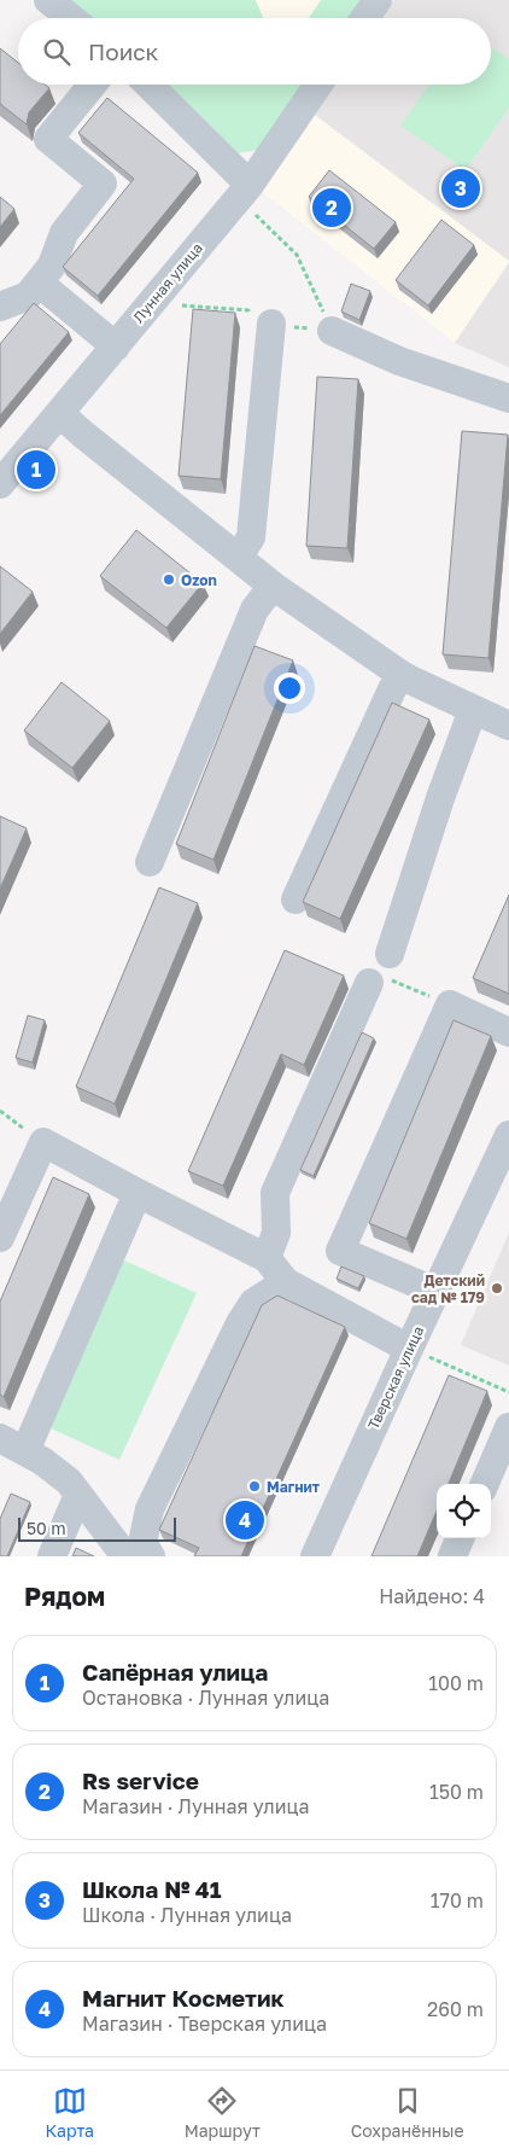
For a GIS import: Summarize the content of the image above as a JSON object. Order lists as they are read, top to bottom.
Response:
{
  "streets": {
    "street": ["Лунная улица", "Тверская улица"]
  },
  "places": ["Ozon", "Детский сад № 179", "Магнит"],
  "scale_bar": "50 m",
  "page": {
    "search": "Поиск",
    "pins": [
      "3",
      "2",
      "1",
      "4"
    ],
    "scale": "50 m",
    "heading": ["Рядом", "Найдено: 4"],
    "list": [
      {
        "mark": "1",
        "name": "Сапёрная улица",
        "note": "Остановка · Лунная улица",
        "value": "100 m"
      },
      {
        "mark": "2",
        "name": "Rs service",
        "note": "Магазин · Лунная улица",
        "value": "150 m"
      },
      {
        "mark": "3",
        "name": "Школа № 41",
        "note": "Школа · Лунная улица",
        "value": "170 m"
      },
      {
        "mark": "4",
        "name": "Магнит Косметик",
        "note": "Магазин · Тверская улица",
        "value": "260 m"
      }
    ],
    "nav": ["Карта", "Маршрут", "Сохранённые"]
  }
}
